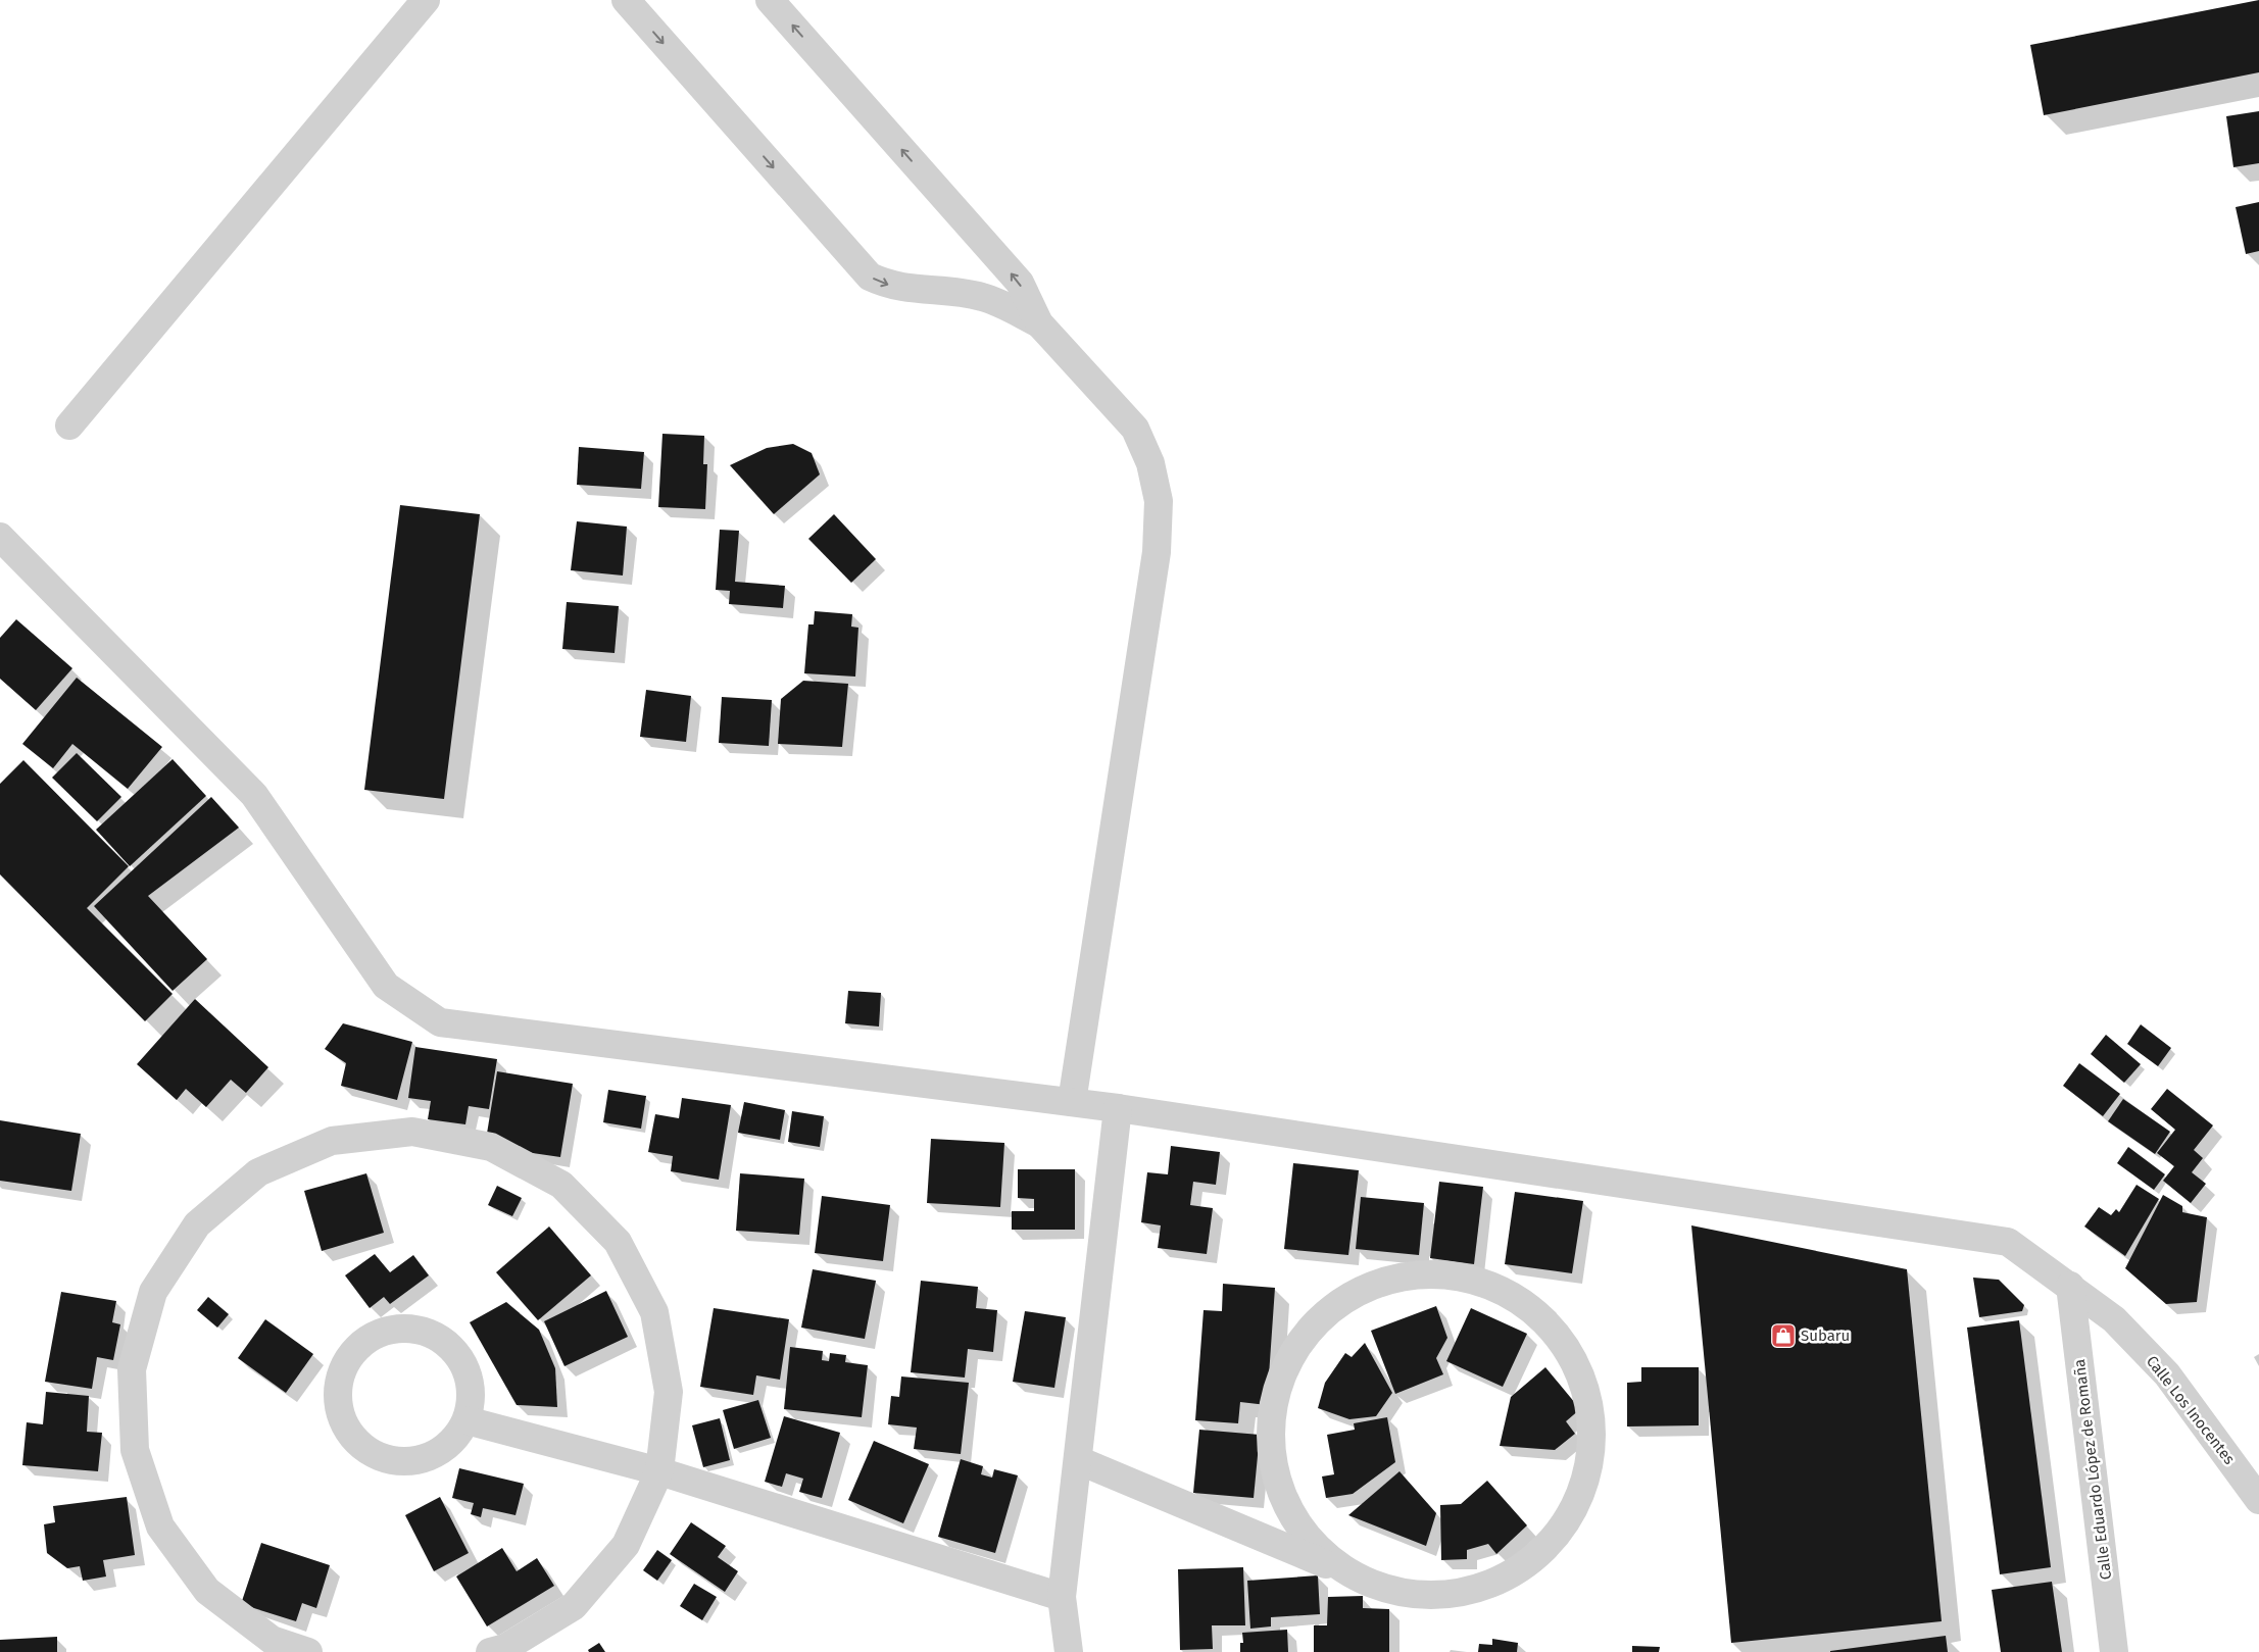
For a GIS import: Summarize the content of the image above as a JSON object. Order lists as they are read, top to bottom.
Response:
{
  "streets": {
    "street": ["Calle Los Inocentes", "Calle Eduardo López de Romaña"]
  },
  "crossings": [
    ["Calle Los Inocentes", "Calle Eduardo López de Romaña"]
  ],
  "places": {
    "shop": ["Subaru"]
  }
}
